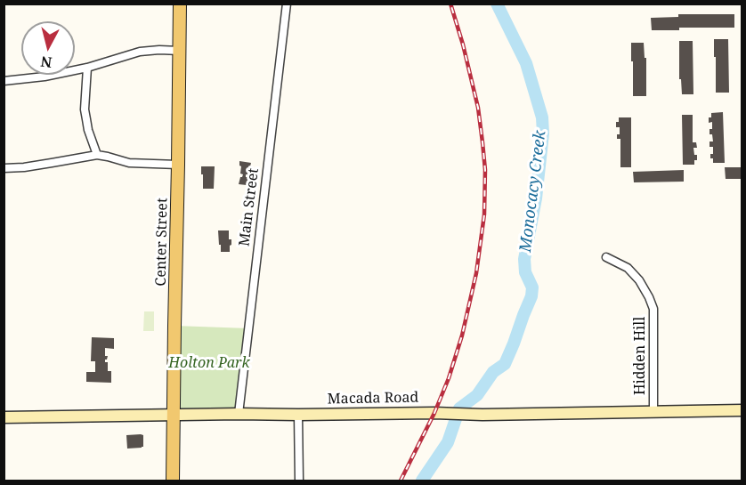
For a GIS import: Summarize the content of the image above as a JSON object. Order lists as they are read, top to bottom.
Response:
{
  "streets": {
    "main road": ["Center Street"],
    "street": ["Main Street", "Hidden Hill", "Macada Road"]
  },
  "crossings": [
    ["Main Street", "Macada Road"],
    ["Center Street", "Macada Road"],
    ["Hidden Hill", "Macada Road"]
  ],
  "water": ["Monocacy Creek"],
  "parks": ["Holton Park"],
  "north": "bottom"
}
